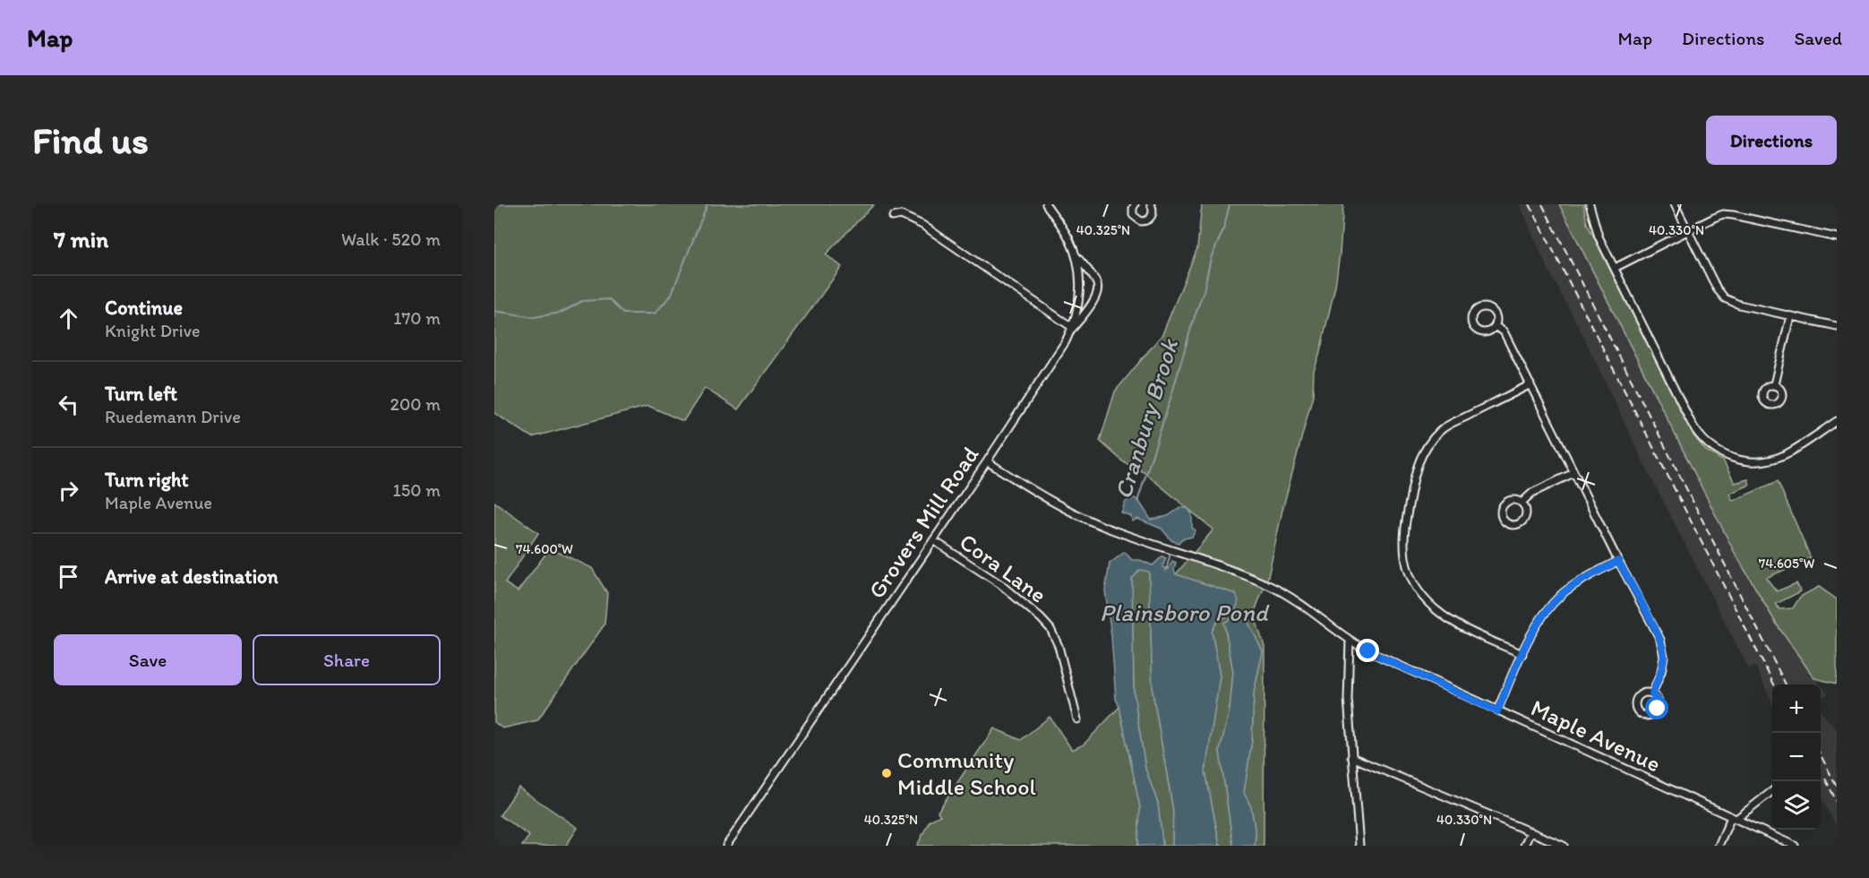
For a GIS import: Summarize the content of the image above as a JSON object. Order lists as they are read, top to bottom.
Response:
{
  "streets": {
    "street": ["Grovers Mill Road", "Cora Lane", "Maple Avenue"]
  },
  "crossings": [
    ["Grovers Mill Road", "Cora Lane"],
    ["Grovers Mill Road", "Maple Avenue"]
  ],
  "water": ["Cranbury Brook", "Plainsboro Pond"],
  "places": ["Community Middle School"],
  "page": {
    "header": "Map",
    "nav": ["Map", "Directions", "Saved"],
    "buttons": [
      "Directions",
      ["Save", "Share"]
    ],
    "title": "Find us",
    "heading": ["7 min", "Walk · 520 m"],
    "list": [
      ["Continue", "Knight Drive", "170 m"],
      ["Turn left", "Ruedemann Drive", "200 m"],
      ["Turn right", "Maple Avenue", "150 m"],
      "Arrive at destination"
    ],
    "map_buttons": ["+", "−"]
  },
  "coordinates": [
    "40.325°N",
    "40.330°N",
    "74.600°W",
    "74.605°W"
  ]
}
